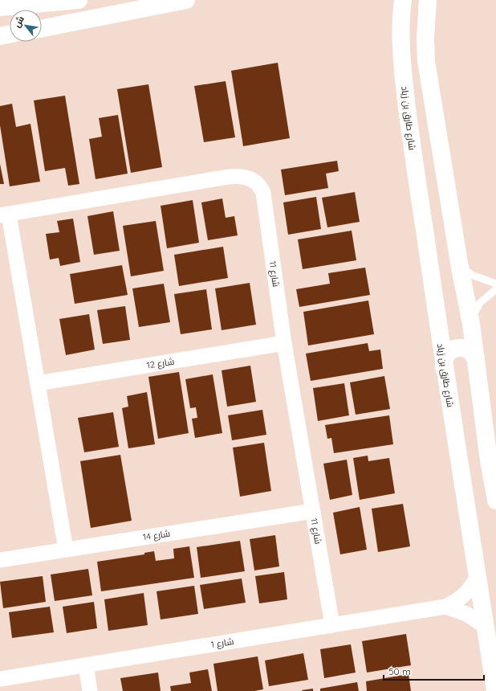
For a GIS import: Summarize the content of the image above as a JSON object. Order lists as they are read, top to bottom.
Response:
{
  "streets": {
    "main road": ["شارع طارق بن زياد"],
    "street": [
      "شارع 11",
      "شارع 12",
      "شارع 14",
      "شارع 1"
    ]
  },
  "crossings": [
    ["شارع طارق بن زياد", "شارع 1"],
    ["شارع 11", "شارع 12"],
    ["شارع 11", "شارع 14"],
    ["شارع 11", "شارع 1"]
  ],
  "scale_bar": "50 m",
  "north": "top left"
}
